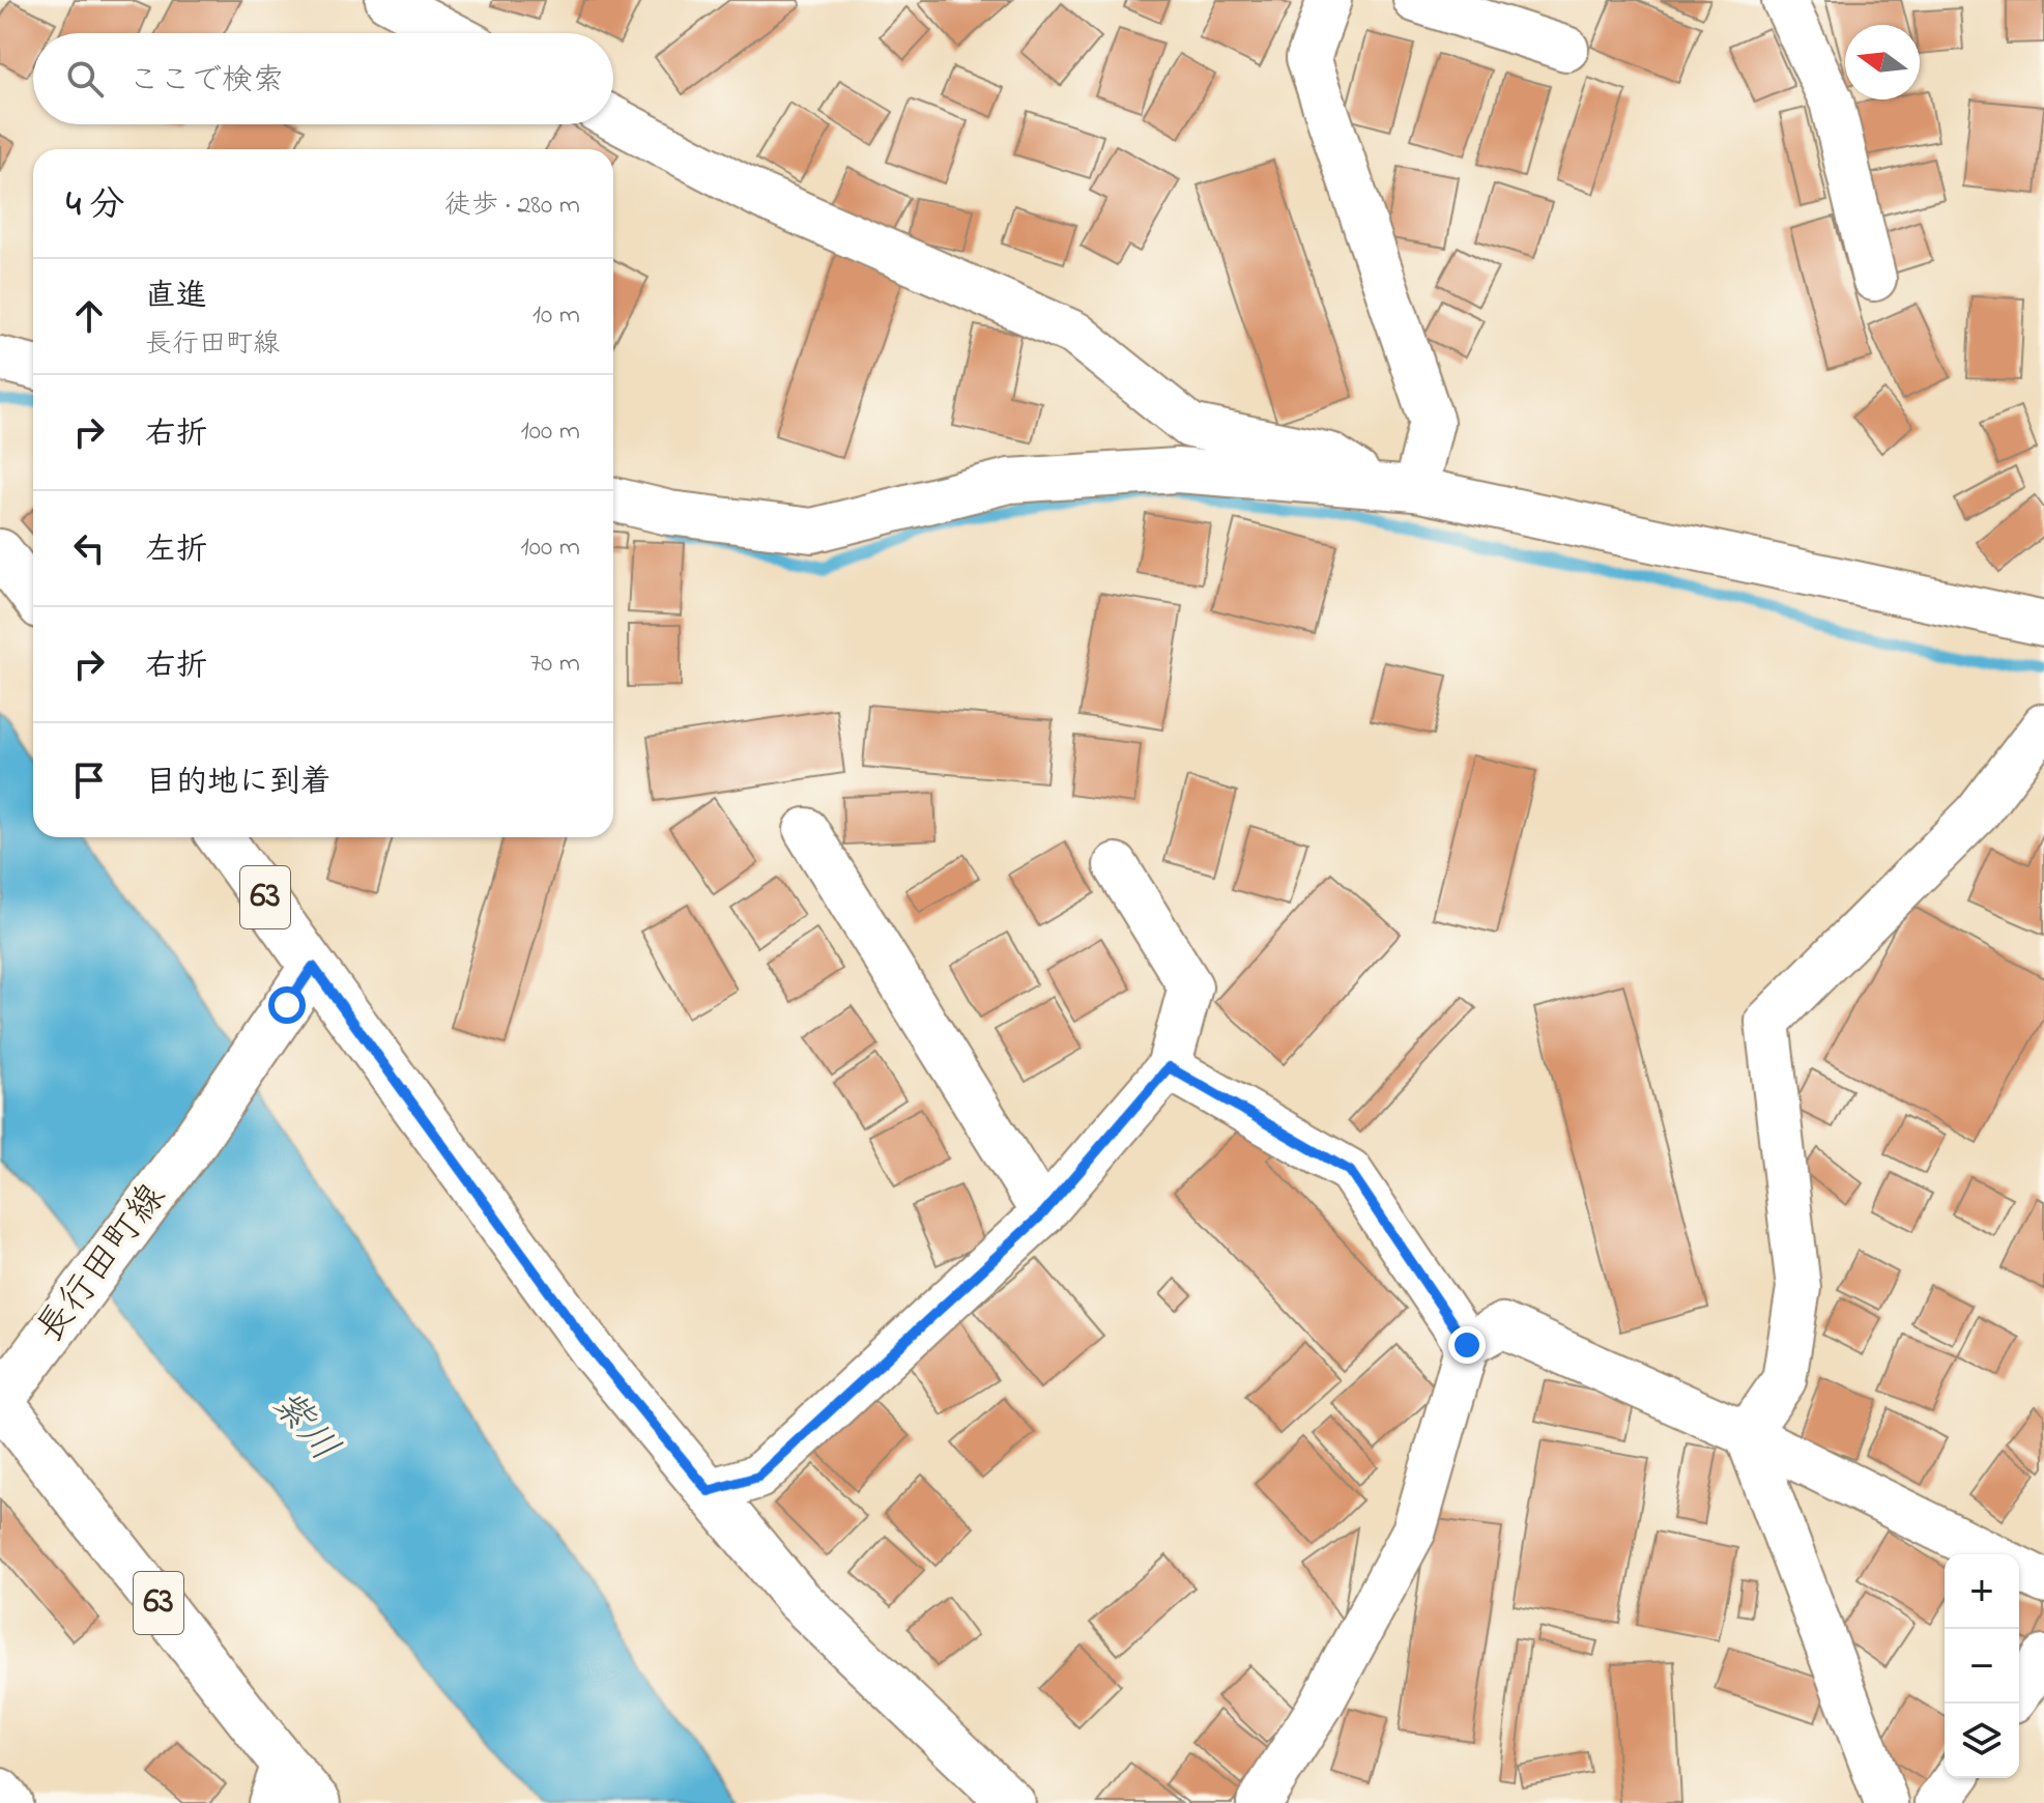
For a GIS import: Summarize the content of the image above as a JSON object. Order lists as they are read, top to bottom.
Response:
{
  "streets": {
    "main road": ["63", "長行田町線"]
  },
  "crossings": [
    ["63", "長行田町線"]
  ],
  "water": ["紫川"],
  "north": "left",
  "page": {
    "search": "ここで検索",
    "heading": ["4 分", "徒歩 · 280 m"],
    "list": [
      ["直進", "長行田町線", "10 m"],
      ["右折", "100 m"],
      ["左折", "100 m"],
      ["右折", "70 m"],
      "目的地に到着"
    ],
    "map_buttons": ["+", "−"]
  }
}
